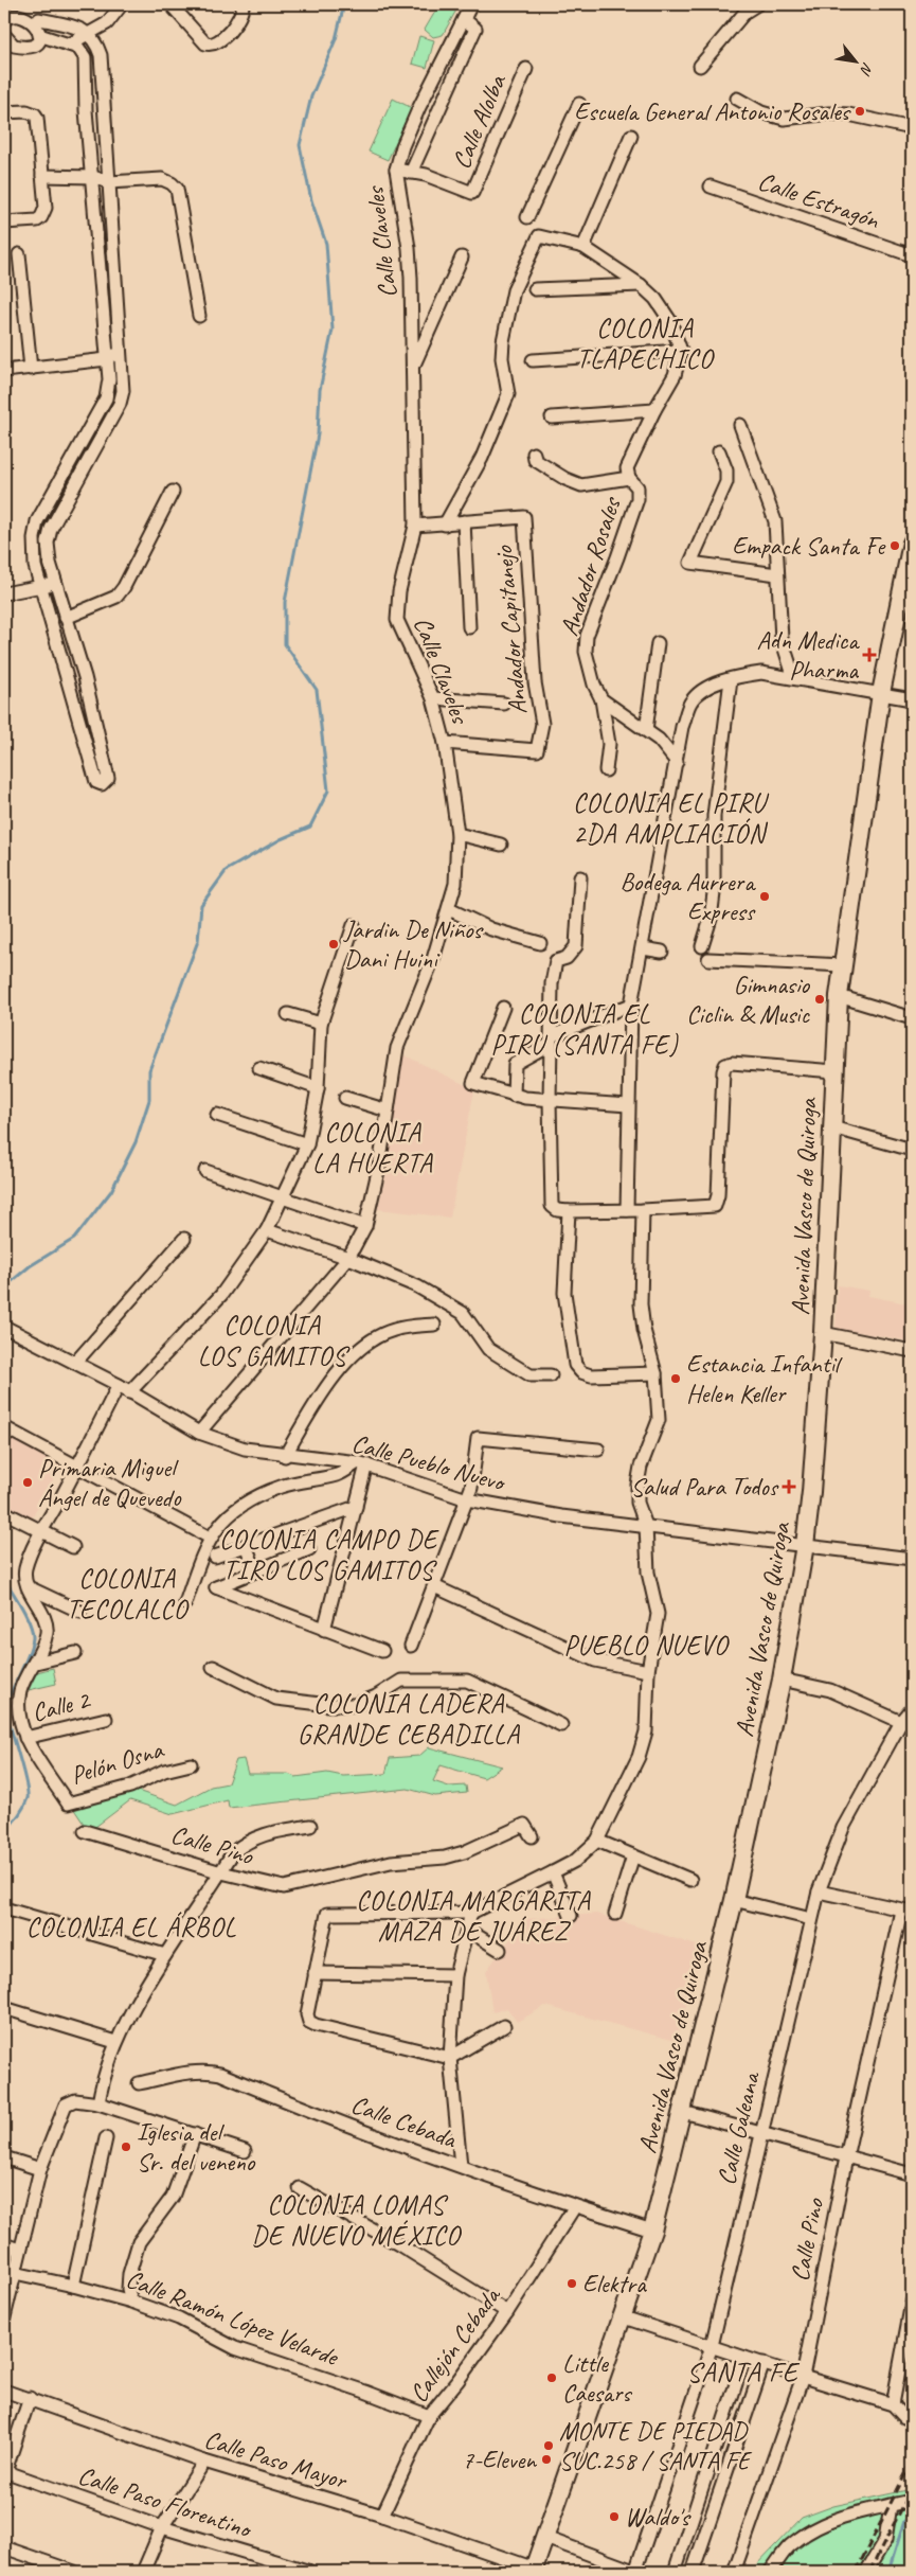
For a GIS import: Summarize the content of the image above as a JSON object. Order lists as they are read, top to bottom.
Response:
{
  "streets": {
    "main road": ["Avenida Vasco de Quiroga"],
    "street": [
      "Calle Alolba",
      "Calle Estragón",
      "Calle Claveles",
      "Andador Rosales",
      "Andador Capitanejo",
      "Calle Pueblo Nuevo",
      "Calle 2",
      "Pelón Osna",
      "Calle Pino",
      "Calle Cebada",
      "Calle Galeana",
      "Calle Ramón López Velarde",
      "Callejón Cebada",
      "Calle Paso Mayor",
      "Calle Paso Florentino"
    ]
  },
  "crossings": [
    ["Calle Claveles", "Andador Capitanejo"],
    ["Calle Claveles", "Calle Pueblo Nuevo"],
    ["Avenida Vasco de Quiroga", "Calle Pueblo Nuevo"],
    ["Avenida Vasco de Quiroga", "Calle Cebada"],
    ["Avenida Vasco de Quiroga", "Calle Paso Mayor"],
    ["Calle 2", "Pelón Osna"],
    ["Calle Cebada", "Callejón Cebada"],
    ["Calle Ramón López Velarde", "Callejón Cebada"],
    ["Callejón Cebada", "Calle Paso Mayor"]
  ],
  "districts": [
    "COLONIA TLAPECHICO",
    "COLONIA EL PIRU 2DA AMPLIACIÓN",
    "COLONIA EL PIRU (SANTA FE)",
    "COLONIA LA HUERTA",
    "COLONIA LOS GAMITOS",
    "COLONIA CAMPO DE TIRO LOS GAMITOS",
    "COLONIA TECOLALCO",
    "PUEBLO NUEVO",
    "COLONIA LADERA GRANDE CEBADILLA",
    "COLONIA MARGARITA MAZA DE JUÁREZ",
    "COLONIA EL ÁRBOL",
    "COLONIA LOMAS DE NUEVO MÉXICO",
    "SANTA FE"
  ],
  "places": {
    "other": [
      "Escuela General Antonio Rosales",
      "Empack Santa Fe",
      "Bodega Aurrera Express",
      "Jardin De Niños Dani Huini",
      "Gimnasio Ciclin & Music",
      "Estancia Infantil Helen Keller",
      "Primaria Miguel Ángel de Quevedo",
      "Iglesia del Sr. del veneno",
      "Elektra",
      "Little Caesars",
      "MONTE DE PIEDAD SUC.258 / SANTA FE",
      "7-Eleven",
      "Waldo's"
    ],
    "health": ["Adn Medica Pharma", "Salud Para Todos"]
  },
  "north": "bottom right"
}
